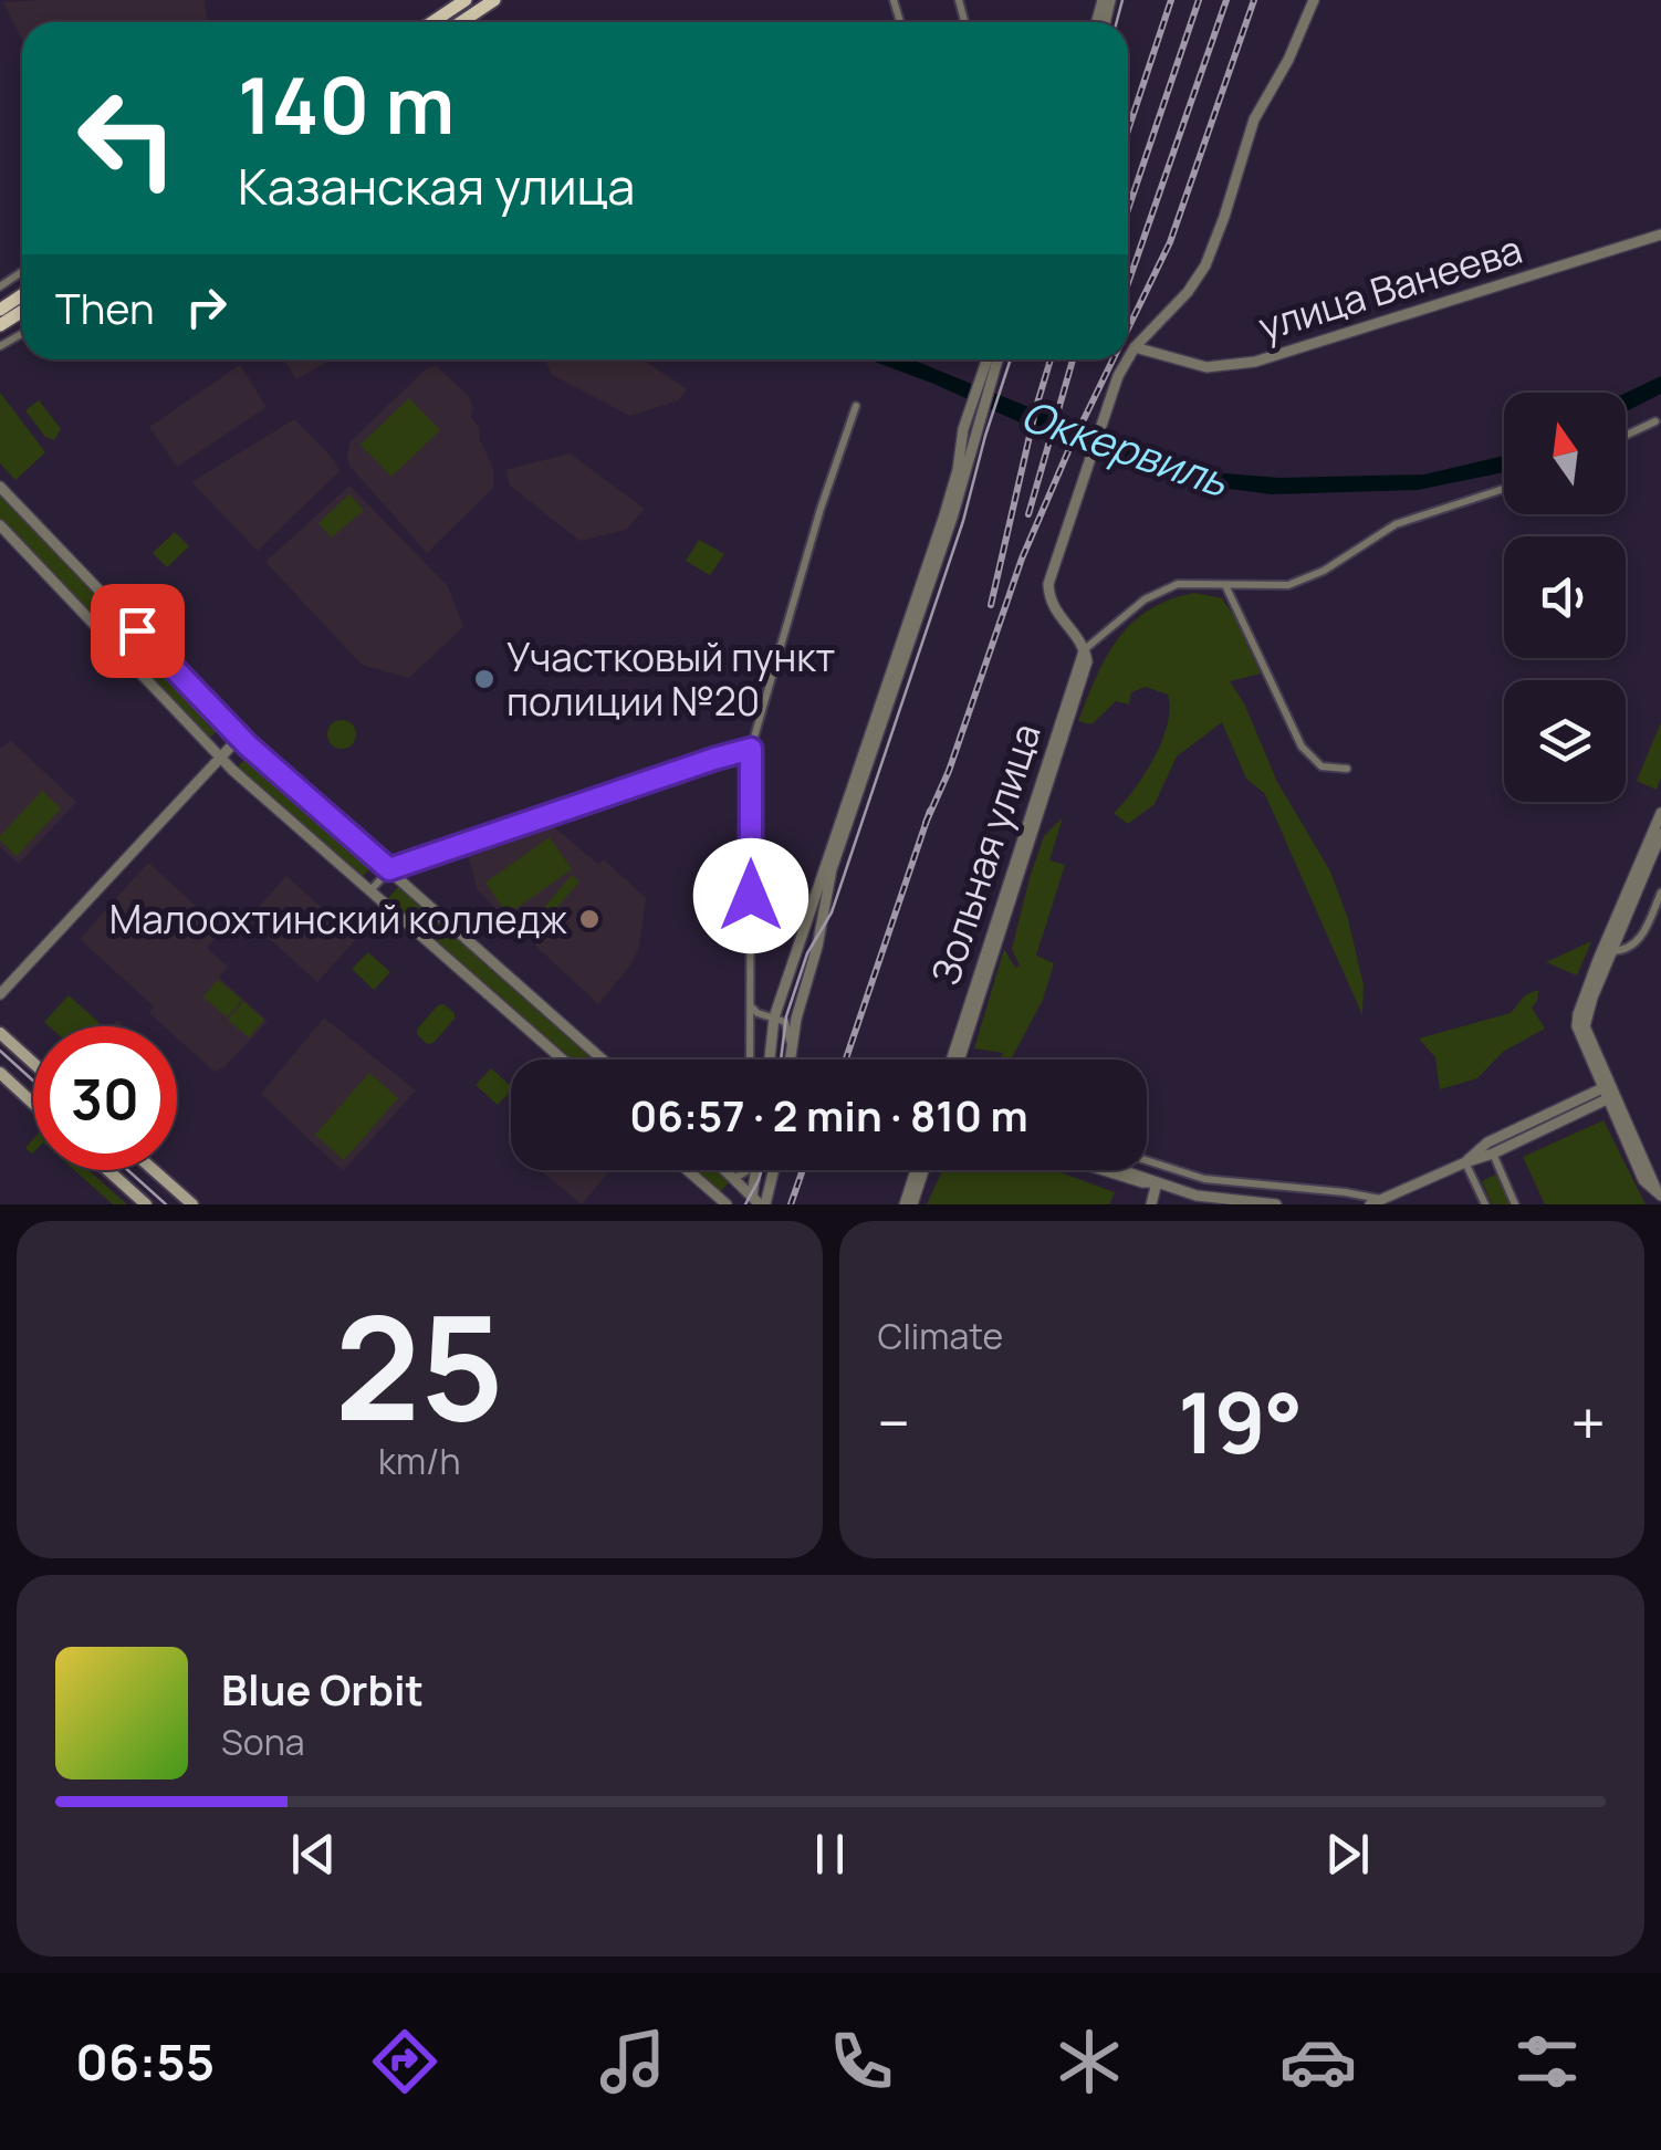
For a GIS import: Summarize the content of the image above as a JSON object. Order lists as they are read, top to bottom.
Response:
{
  "streets": {
    "street": ["улица Ванеева", "Зольная улица"]
  },
  "water": ["Оккервиль"],
  "places": ["Участковый пункт полиции №20", "Малоохтинский колледж"],
  "north": "top",
  "page": {
    "turn": ["140 m", "Казанская улица"],
    "then": "Then",
    "limit": "30",
    "trip": "06:57 · 2 min · 810 m",
    "tile": [
      ["25", "km/h"],
      "Climate"
    ],
    "heat": ["−", "19°", "+"],
    "song": ["Blue Orbit", "Sona"],
    "tabs": "06:55"
  }
}
